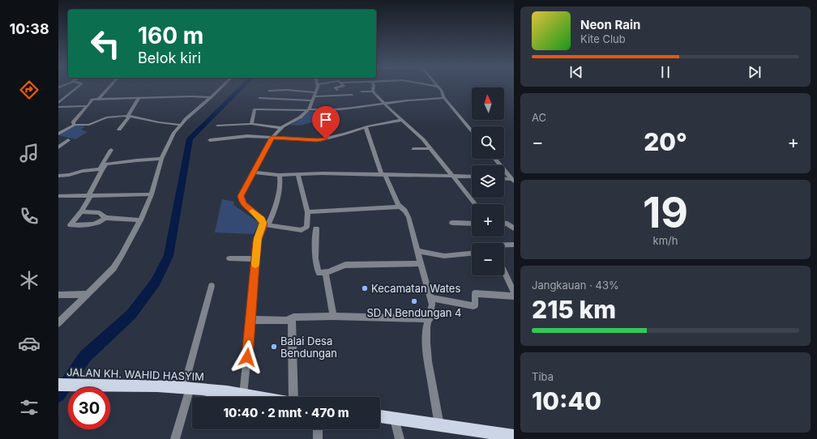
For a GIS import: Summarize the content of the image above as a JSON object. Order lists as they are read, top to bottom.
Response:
{
  "streets": {
    "main road": ["JALAN KH. WAHID HASYIM"]
  },
  "places": ["Kecamatan Wates", "SD N Bendungan 4", "Balai Desa Bendungan"],
  "north": "top",
  "page": {
    "tabs": "10:38",
    "turn": ["160 m", "Belok kiri"],
    "song": ["Neon Rain", "Kite Club"],
    "map_buttons": ["+", "−"],
    "tile": [
      "AC",
      ["19", "km/h"],
      ["Jangkauan · 43%", "215 km"],
      ["Tiba", "10:40"]
    ],
    "heat": ["−", "20°", "+"],
    "limit": "30",
    "trip": "10:40 · 2 mnt · 470 m"
  }
}
